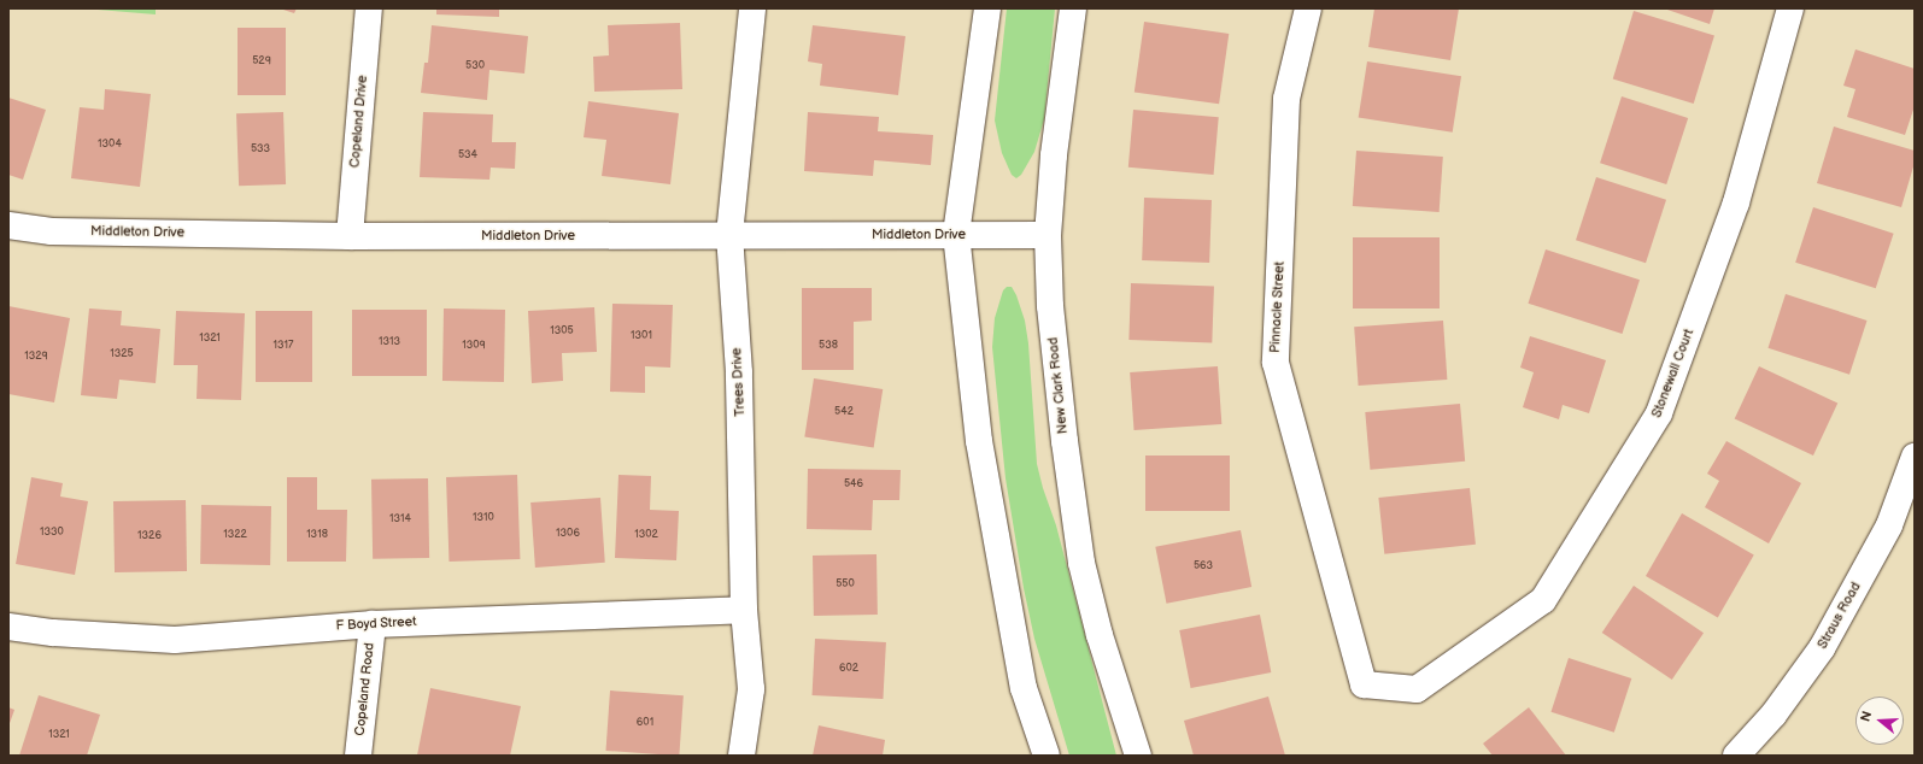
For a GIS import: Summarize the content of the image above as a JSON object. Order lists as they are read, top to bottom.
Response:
{
  "streets": {
    "street": [
      "Copeland Drive",
      "Middleton Drive",
      "Pinnacle Street",
      "Stonewall Court",
      "Trees Drive",
      "New Clark Road",
      "Straus Road",
      "F Boyd Street",
      "Copeland Road"
    ]
  },
  "crossings": [
    ["Copeland Drive", "Middleton Drive"],
    ["Middleton Drive", "Trees Drive"],
    ["Middleton Drive", "New Clark Road"],
    ["Pinnacle Street", "Stonewall Court"],
    ["Trees Drive", "F Boyd Street"],
    ["F Boyd Street", "Copeland Road"]
  ],
  "house_numbers": [
    "529",
    "530",
    "1304",
    "533",
    "534",
    "1305",
    "1301",
    "1321",
    "1313",
    "1317",
    "1309",
    "538",
    "1325",
    "1329",
    "542",
    "546",
    "1310",
    "1314",
    "1330",
    "1306",
    "1322",
    "1318",
    "1302",
    "1326",
    "563",
    "550",
    "602",
    "601",
    "1321"
  ],
  "north": "left"
}
